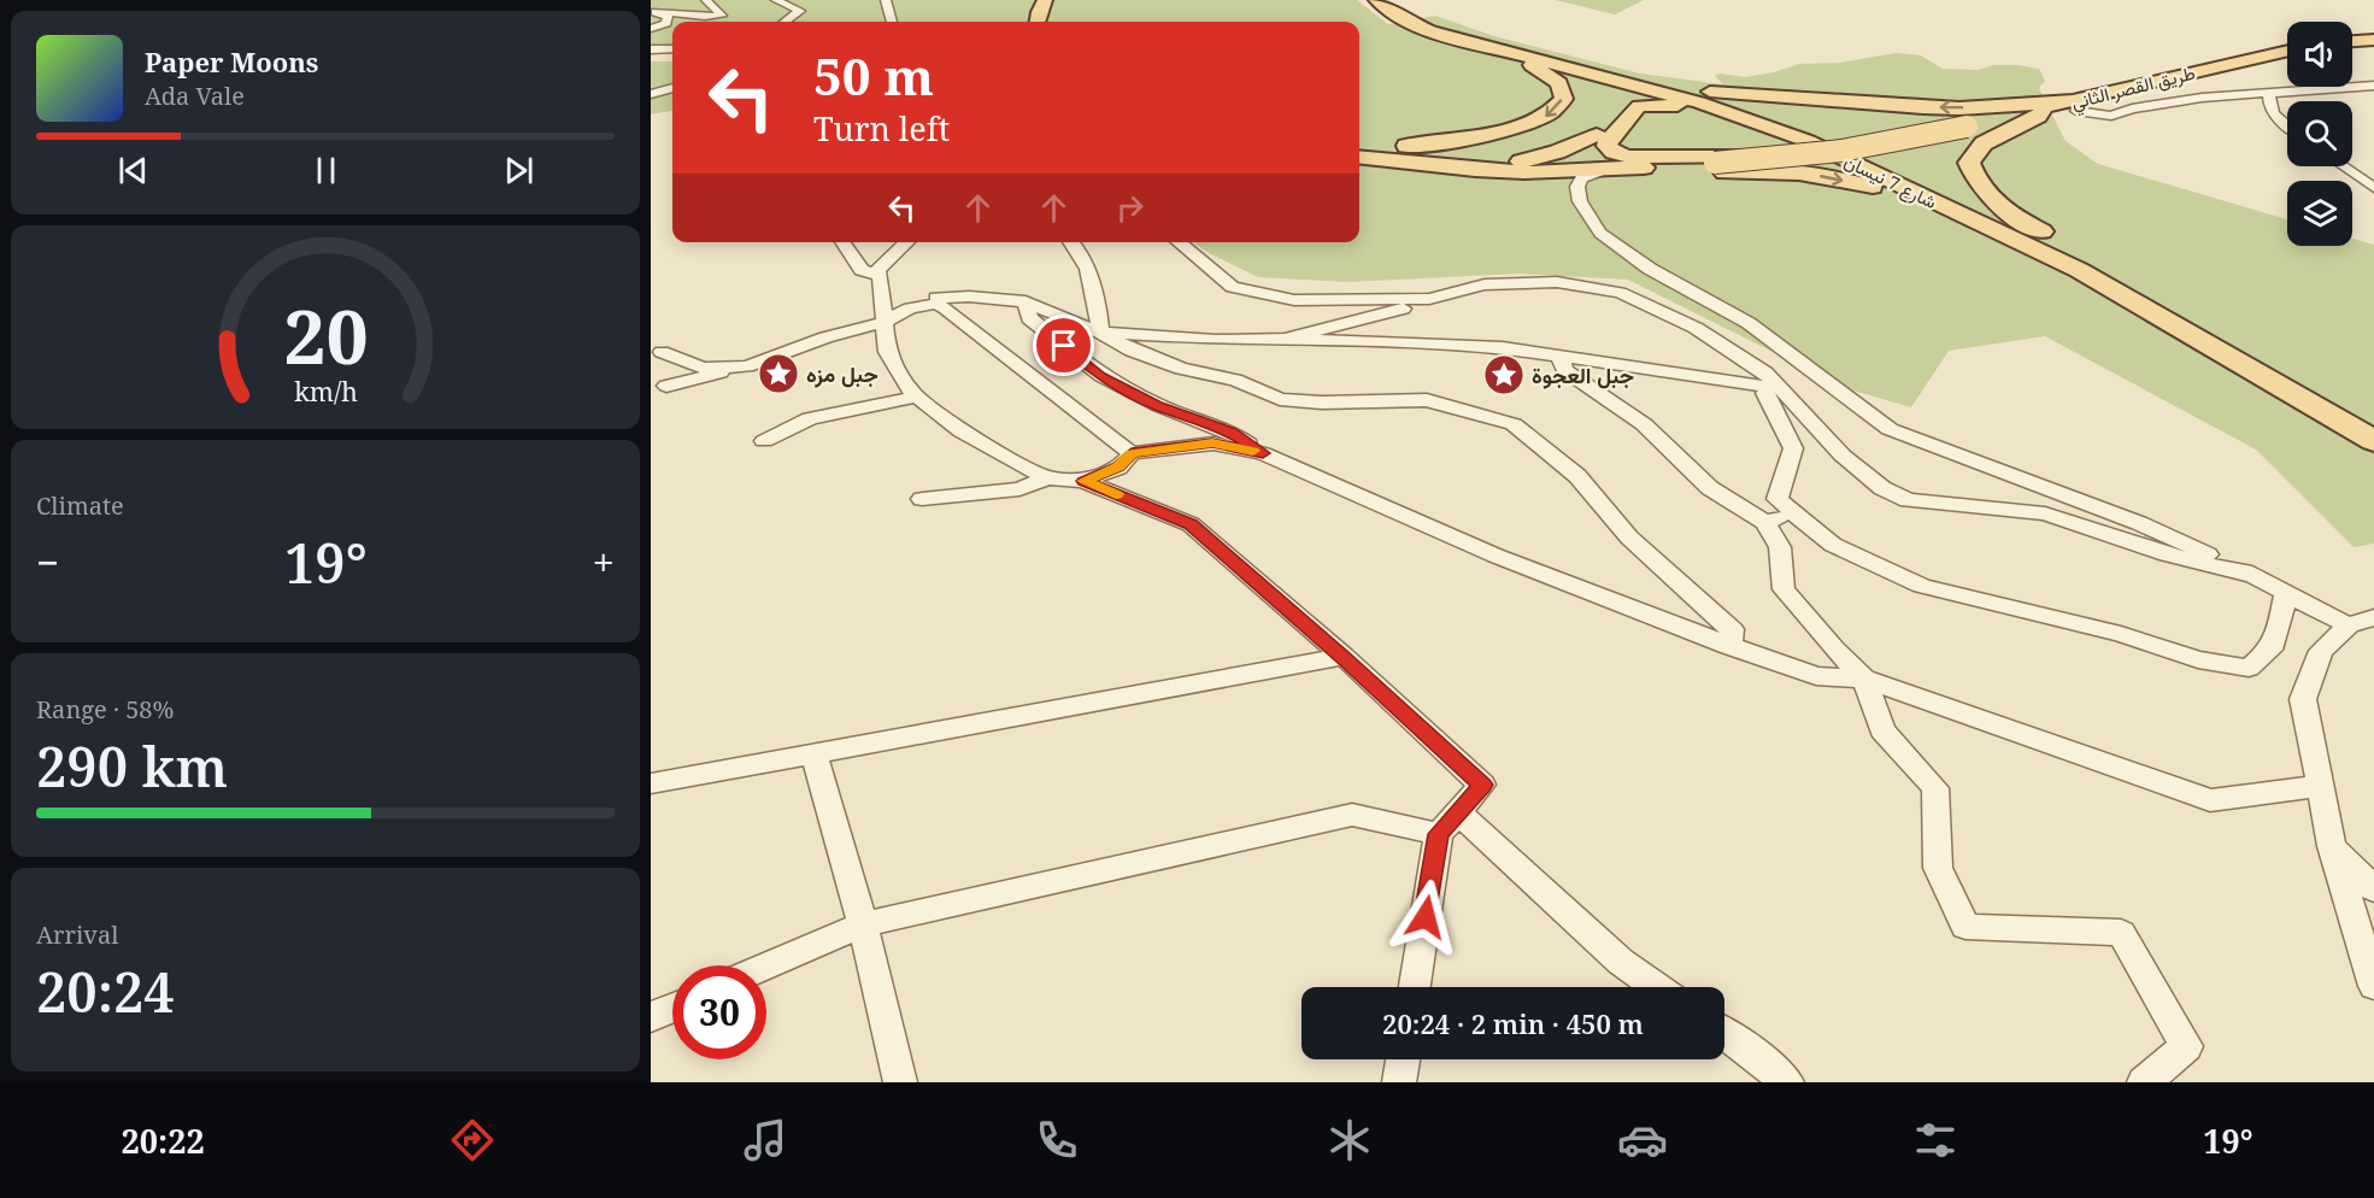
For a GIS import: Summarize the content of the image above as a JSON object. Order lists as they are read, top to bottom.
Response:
{
  "streets": {
    "main road": ["طريق القصر الثاني", "شارع 7 نيسان"]
  },
  "places": {
    "place": ["جبل مزه", "جبل العجوة"]
  },
  "page": {
    "turn": ["50 m", "Turn left"],
    "song": ["Paper Moons", "Ada Vale"],
    "tile": [
      "Climate",
      ["Range · 58%", "290 km"],
      ["Arrival", "20:24"]
    ],
    "heat": ["−", "19°", "+"],
    "limit": "30",
    "trip": "20:24 · 2 min · 450 m",
    "tabs": ["20:22", "19°"],
    "gauge": ["20", "km/h"]
  }
}
